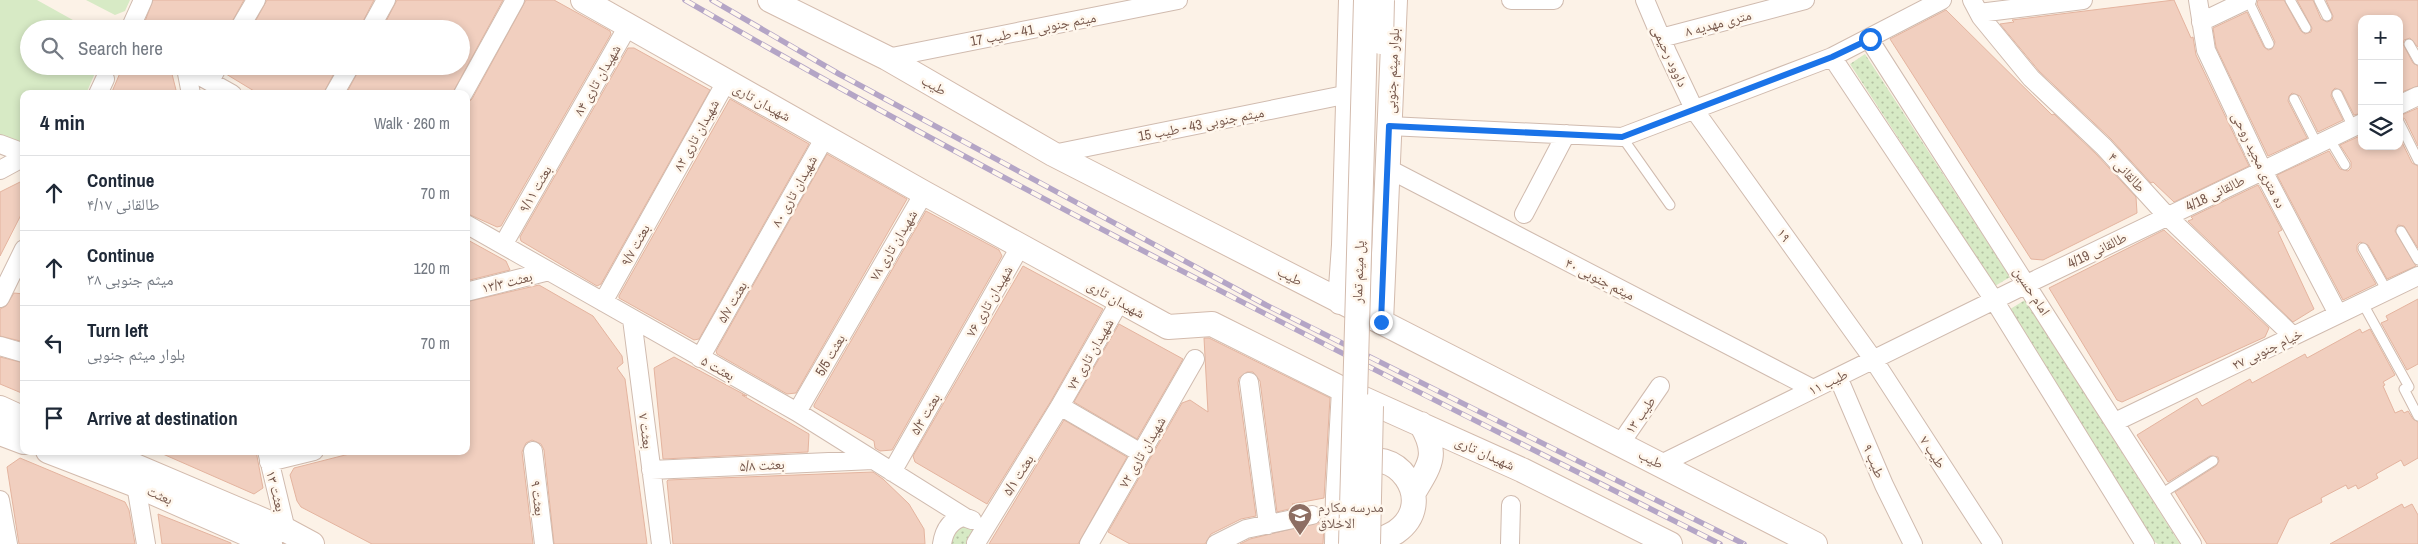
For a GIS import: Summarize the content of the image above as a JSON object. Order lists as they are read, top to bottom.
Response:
{
  "streets": {
    "main road": [
      "بلوار میثم جنوبی",
      "طیب",
      "شهیدان تاری",
      "پل میثم تمار",
      "بعثت"
    ],
    "street": [
      "۸ متری مهدیه",
      "میثم جنوبی 41 - طیب 17",
      "داوود رحیمی",
      "شهیدان تاری ۸۴",
      "میثم جنوبی 43 - طیب 15",
      "شهیدان تاری ۸۲",
      "ده متری مجید روحی",
      "طالقانی ۴",
      "بعثت ۹/۱۱",
      "شهیدان تاری ۸۰",
      "طالقانی 4/18",
      "۱۹",
      "بعثت ۹/۷",
      "شهیدان تاری ۷۸",
      "طالقانی 4/19",
      "میثم جنوبی ۴۰",
      "بعثت ۱۳/۳",
      "امام حسین",
      "شهیدان تاری ۷۶",
      "بعثت ۵/۷",
      "خیام جنوبی ۲۷",
      "شهیدان تاری ۷۴",
      "بعثت 5/5",
      "بعثت ۵",
      "طیب ۱۱",
      "بعثت ۵/۳",
      "طیب ۱۳",
      "بعثت ۷",
      "شهیدان تاری ۷۲",
      "طیب ۷",
      "طیب ۹",
      "بعثت ۵/۸",
      "بعثت ۵/۱",
      "بعثت ۱۳",
      "بعثت ۹"
    ]
  },
  "crossings": [
    ["۸ متری مهدیه", "داوود رحیمی"],
    ["میثم جنوبی 41 - طیب 17", "طیب"],
    ["داوود رحیمی", "۱۹"],
    ["بلوار میثم جنوبی", "طیب"],
    ["بلوار میثم جنوبی", "میثم جنوبی ۴۰"],
    ["شهیدان تاری ۸۴", "شهیدان تاری"],
    ["شهیدان تاری ۸۴", "بعثت ۹/۱۱"],
    ["طیب", "میثم جنوبی 43 - طیب 15"],
    ["طیب", "طیب ۱۱"],
    ["طیب", "طیب ۱۳"],
    ["شهیدان تاری", "شهیدان تاری ۸۲"],
    ["شهیدان تاری", "شهیدان تاری ۸۰"],
    ["شهیدان تاری", "شهیدان تاری ۷۸"],
    ["شهیدان تاری", "شهیدان تاری ۷۶"],
    ["شهیدان تاری", "شهیدان تاری ۷۴"],
    ["شهیدان تاری ۸۲", "بعثت ۹/۷"],
    ["ده متری مجید روحی", "طالقانی 4/18"],
    ["ده متری مجید روحی", "خیام جنوبی ۲۷"],
    ["طالقانی ۴", "طالقانی 4/18"],
    ["طالقانی ۴", "طالقانی 4/19"],
    ["طالقانی ۴", "خیام جنوبی ۲۷"],
    ["بعثت ۹/۱۱", "بعثت ۵"],
    ["شهیدان تاری ۸۰", "بعثت ۵/۷"],
    ["طالقانی 4/18", "طالقانی 4/19"],
    ["۱۹", "طیب ۱۱"],
    ["۱۹", "طیب ۷"],
    ["بعثت ۹/۷", "بعثت ۵"],
    ["شهیدان تاری ۷۸", "بعثت 5/5"],
    ["طالقانی 4/19", "امام حسین"],
    ["طالقانی 4/19", "طیب ۱۱"],
    ["میثم جنوبی ۴۰", "طیب ۱۱"],
    ["بعثت ۱۳/۳", "بعثت ۵"],
    ["امام حسین", "خیام جنوبی ۲۷"],
    ["شهیدان تاری ۷۶", "بعثت ۵/۳"],
    ["بعثت ۵/۷", "بعثت ۵"],
    ["شهیدان تاری ۷۴", "بعثت ۵/۱"],
    ["بعثت 5/5", "بعثت ۵"],
    ["بعثت ۵", "بعثت ۵/۳"],
    ["بعثت ۵", "بعثت ۷"],
    ["بعثت ۵", "بعثت ۵/۸"],
    ["طیب ۱۱", "طیب ۷"],
    ["طیب ۱۱", "طیب ۹"],
    ["بعثت ۷", "بعثت ۵/۸"],
    ["بعثت ۱۳", "بعثت"]
  ],
  "places": {
    "school or university": ["مدرسه مکارم الاخلاق"]
  },
  "page": {
    "map_buttons": ["+", "−"],
    "search": "Search here",
    "heading": ["4 min", "Walk · 260 m"],
    "list": [
      ["Continue", "طالقانی ۴/۱۷", "70 m"],
      ["Continue", "میثم جنوبی ۳۸", "120 m"],
      ["Turn left", "بلوار میثم جنوبی", "70 m"],
      "Arrive at destination"
    ]
  }
}
